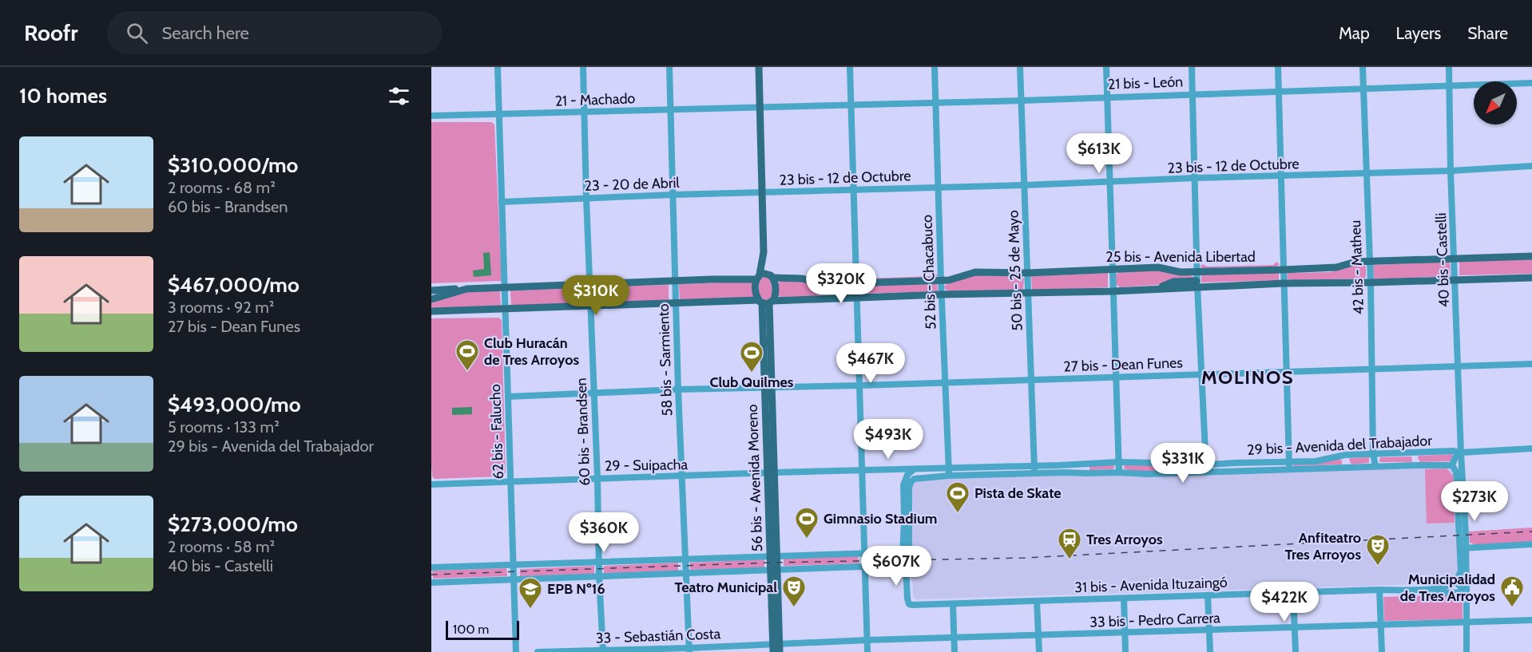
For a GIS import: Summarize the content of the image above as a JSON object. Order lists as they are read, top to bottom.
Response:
{
  "streets": {
    "main road": ["25 bis - Avenida Libertad", "56 bis - Avenida Moreno"],
    "street": [
      "21 bis - León",
      "21 - Machado",
      "23 bis - 12 de Octubre",
      "23 - 20 de Abril",
      "40 bis - Castelli",
      "42 bis - Matheu",
      "50 bis - 25 de Mayo",
      "52 bis - Chacabuco",
      "58 bis - Sarmiento",
      "27 bis - Dean Funes",
      "62 bis - Falucho",
      "60 bis - Brandsen",
      "29 bis - Avenida del Trabajador",
      "29 - Suipacha",
      "31 bis - Avenida Ituzaingó",
      "33 bis - Pedro Carrera",
      "33 - Sebastián Costa"
    ]
  },
  "crossings": [
    ["21 bis - León", "21 - Machado"],
    ["21 bis - León", "40 bis - Castelli"],
    ["21 bis - León", "42 bis - Matheu"],
    ["21 bis - León", "50 bis - 25 de Mayo"],
    ["21 bis - León", "52 bis - Chacabuco"],
    ["21 - Machado", "58 bis - Sarmiento"],
    ["21 - Machado", "62 bis - Falucho"],
    ["21 - Machado", "60 bis - Brandsen"],
    ["23 bis - 12 de Octubre", "23 - 20 de Abril"],
    ["23 bis - 12 de Octubre", "40 bis - Castelli"],
    ["23 bis - 12 de Octubre", "42 bis - Matheu"],
    ["23 bis - 12 de Octubre", "50 bis - 25 de Mayo"],
    ["23 bis - 12 de Octubre", "52 bis - Chacabuco"],
    ["23 - 20 de Abril", "58 bis - Sarmiento"],
    ["23 - 20 de Abril", "62 bis - Falucho"],
    ["23 - 20 de Abril", "60 bis - Brandsen"],
    ["25 bis - Avenida Libertad", "40 bis - Castelli"],
    ["25 bis - Avenida Libertad", "42 bis - Matheu"],
    ["25 bis - Avenida Libertad", "50 bis - 25 de Mayo"],
    ["25 bis - Avenida Libertad", "52 bis - Chacabuco"],
    ["25 bis - Avenida Libertad", "58 bis - Sarmiento"],
    ["25 bis - Avenida Libertad", "62 bis - Falucho"],
    ["25 bis - Avenida Libertad", "60 bis - Brandsen"],
    ["25 bis - Avenida Libertad", "56 bis - Avenida Moreno"],
    ["40 bis - Castelli", "27 bis - Dean Funes"],
    ["40 bis - Castelli", "29 bis - Avenida del Trabajador"],
    ["40 bis - Castelli", "31 bis - Avenida Ituzaingó"],
    ["40 bis - Castelli", "33 bis - Pedro Carrera"],
    ["42 bis - Matheu", "27 bis - Dean Funes"],
    ["42 bis - Matheu", "29 bis - Avenida del Trabajador"],
    ["50 bis - 25 de Mayo", "27 bis - Dean Funes"],
    ["50 bis - 25 de Mayo", "29 bis - Avenida del Trabajador"],
    ["52 bis - Chacabuco", "27 bis - Dean Funes"],
    ["52 bis - Chacabuco", "29 bis - Avenida del Trabajador"],
    ["58 bis - Sarmiento", "27 bis - Dean Funes"],
    ["58 bis - Sarmiento", "29 - Suipacha"],
    ["58 bis - Sarmiento", "33 - Sebastián Costa"],
    ["27 bis - Dean Funes", "62 bis - Falucho"],
    ["27 bis - Dean Funes", "60 bis - Brandsen"],
    ["27 bis - Dean Funes", "56 bis - Avenida Moreno"],
    ["62 bis - Falucho", "29 - Suipacha"],
    ["60 bis - Brandsen", "29 - Suipacha"],
    ["60 bis - Brandsen", "33 - Sebastián Costa"],
    ["29 bis - Avenida del Trabajador", "29 - Suipacha"],
    ["29 bis - Avenida del Trabajador", "56 bis - Avenida Moreno"],
    ["29 - Suipacha", "56 bis - Avenida Moreno"],
    ["56 bis - Avenida Moreno", "33 bis - Pedro Carrera"],
    ["56 bis - Avenida Moreno", "33 - Sebastián Costa"],
    ["33 bis - Pedro Carrera", "33 - Sebastián Costa"]
  ],
  "districts": ["MOLINOS"],
  "places": {
    "sports": [
      "Club Huracán de Tres Arroyos",
      "Club Quilmes",
      "Pista de Skate",
      "Gimnasio Stadium"
    ],
    "station": ["Tres Arroyos"],
    "theatre": ["Anfiteatro Tres Arroyos", "Teatro Municipal"],
    "public building": ["Municipalidad de Tres Arroyos"],
    "school or university": ["EPB Nº16"]
  },
  "scale_bar": "100 m",
  "north": "bottom left",
  "page": {
    "header": "Roofr",
    "search": "Search here",
    "nav": ["Map", "Layers", "Share"],
    "heading": "10 homes",
    "list": [
      {
        "name": "$310,000/mo",
        "note": "2 rooms · 68 m² · 60 bis - Brandsen"
      },
      {
        "name": "$467,000/mo",
        "note": "3 rooms · 92 m² · 27 bis - Dean Funes"
      },
      {
        "name": "$493,000/mo",
        "note": "5 rooms · 133 m² · 29 bis - Avenida del Trabajador"
      },
      {
        "name": "$273,000/mo",
        "note": "2 rooms · 58 m² · 40 bis - Castelli"
      }
    ],
    "price": [
      "$613K",
      "$320K",
      "$310K",
      "$467K",
      "$493K",
      "$331K",
      "$273K",
      "$360K",
      "$607K",
      "$422K"
    ],
    "scale": "100 m"
  }
}
